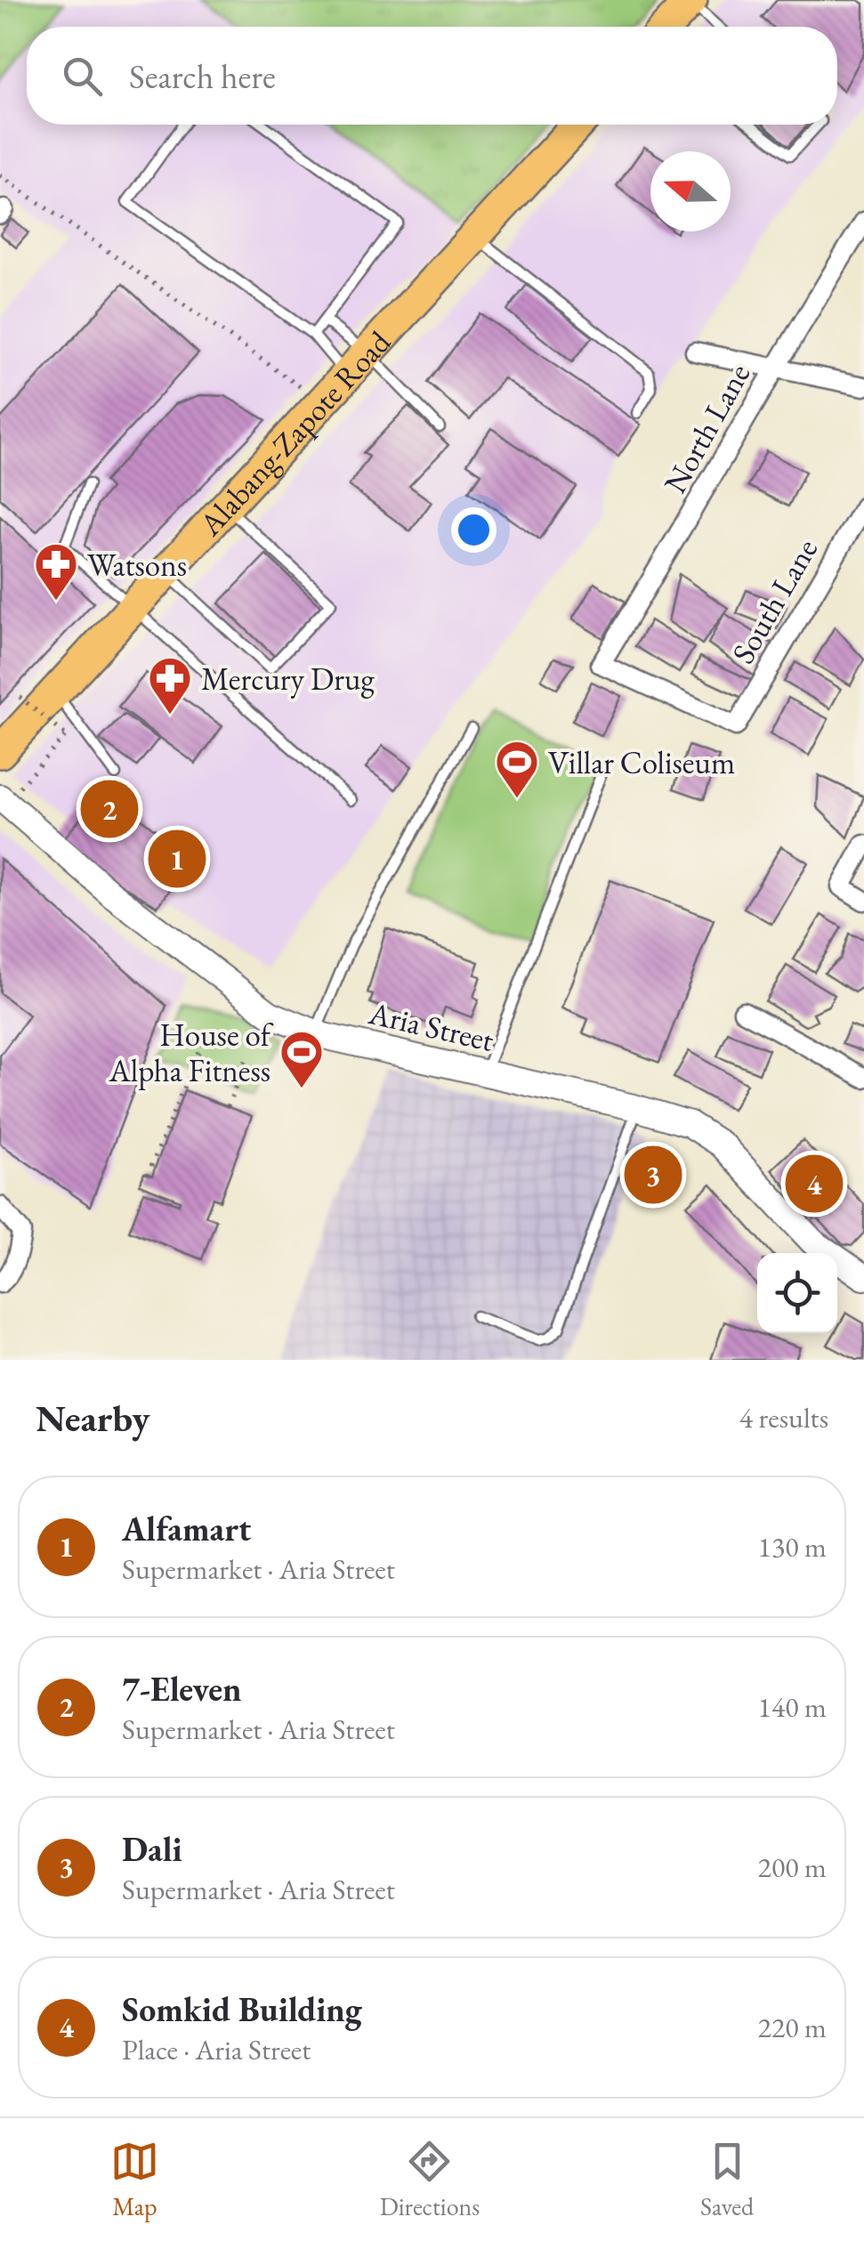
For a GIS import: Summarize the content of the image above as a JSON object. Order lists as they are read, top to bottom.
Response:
{
  "streets": {
    "highway": ["Alabang-Zapote Road"],
    "street": ["North Lane", "South Lane", "Aria Street"]
  },
  "crossings": [
    ["North Lane", "South Lane"]
  ],
  "places": {
    "pharmacy": ["Watsons", "Mercury Drug"],
    "sports": ["Villar Coliseum", "House of Alpha Fitness"]
  },
  "north": "left",
  "page": {
    "search": "Search here",
    "pins": [
      "2",
      "1",
      "3",
      "4"
    ],
    "heading": ["Nearby", "4 results"],
    "list": [
      {
        "mark": "1",
        "name": "Alfamart",
        "note": "Supermarket · Aria Street",
        "value": "130 m"
      },
      {
        "mark": "2",
        "name": "7-Eleven",
        "note": "Supermarket · Aria Street",
        "value": "140 m"
      },
      {
        "mark": "3",
        "name": "Dali",
        "note": "Supermarket · Aria Street",
        "value": "200 m"
      },
      {
        "mark": "4",
        "name": "Somkid Building",
        "note": "Place · Aria Street",
        "value": "220 m"
      }
    ],
    "nav": ["Map", "Directions", "Saved"]
  }
}
